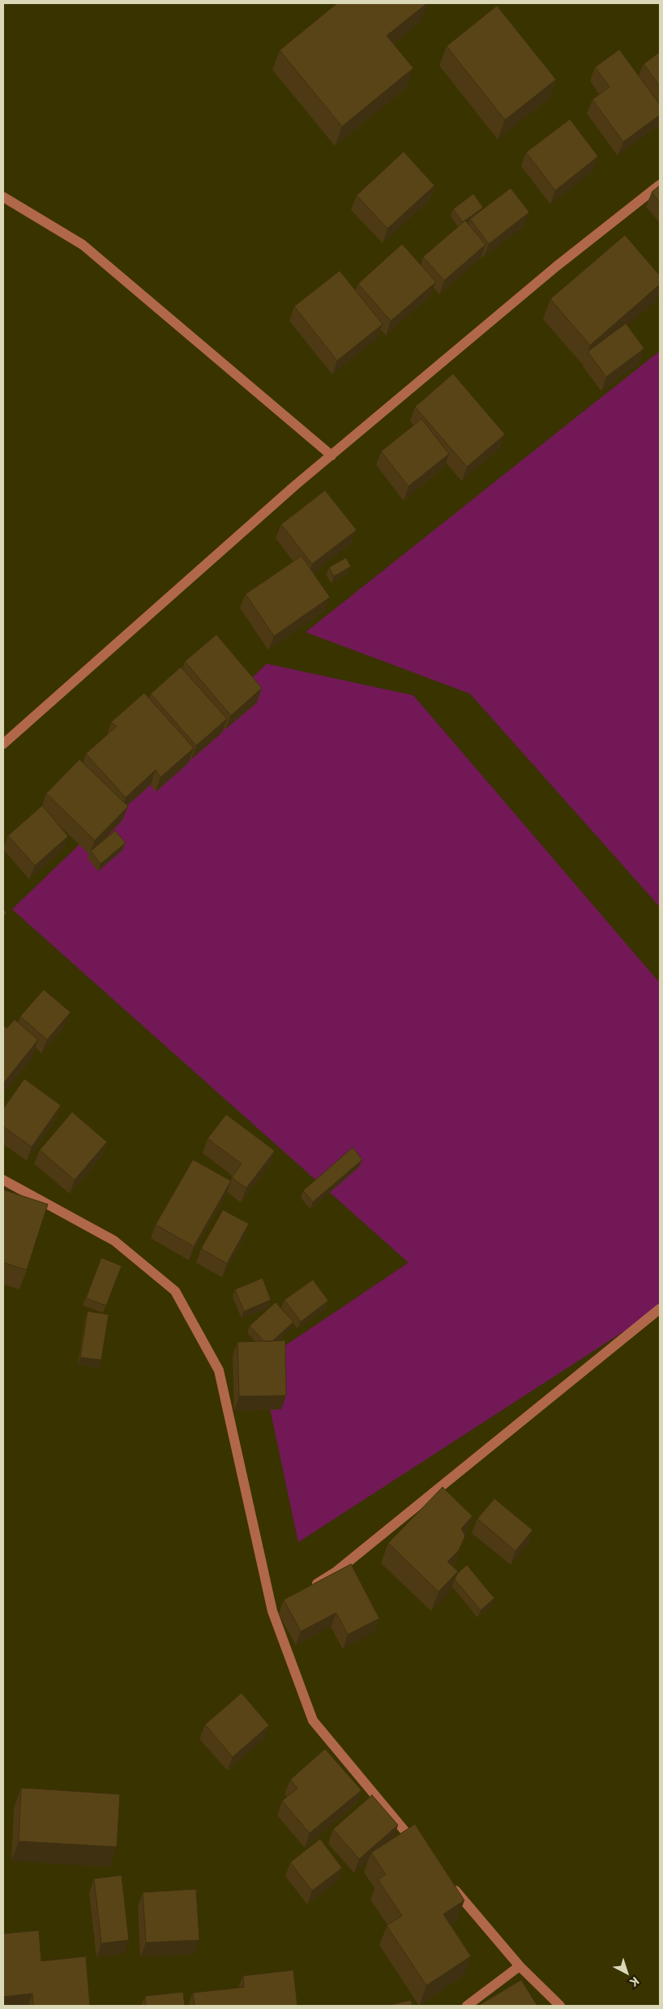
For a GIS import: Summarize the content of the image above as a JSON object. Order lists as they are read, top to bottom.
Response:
{
  "north": "bottom right"
}
